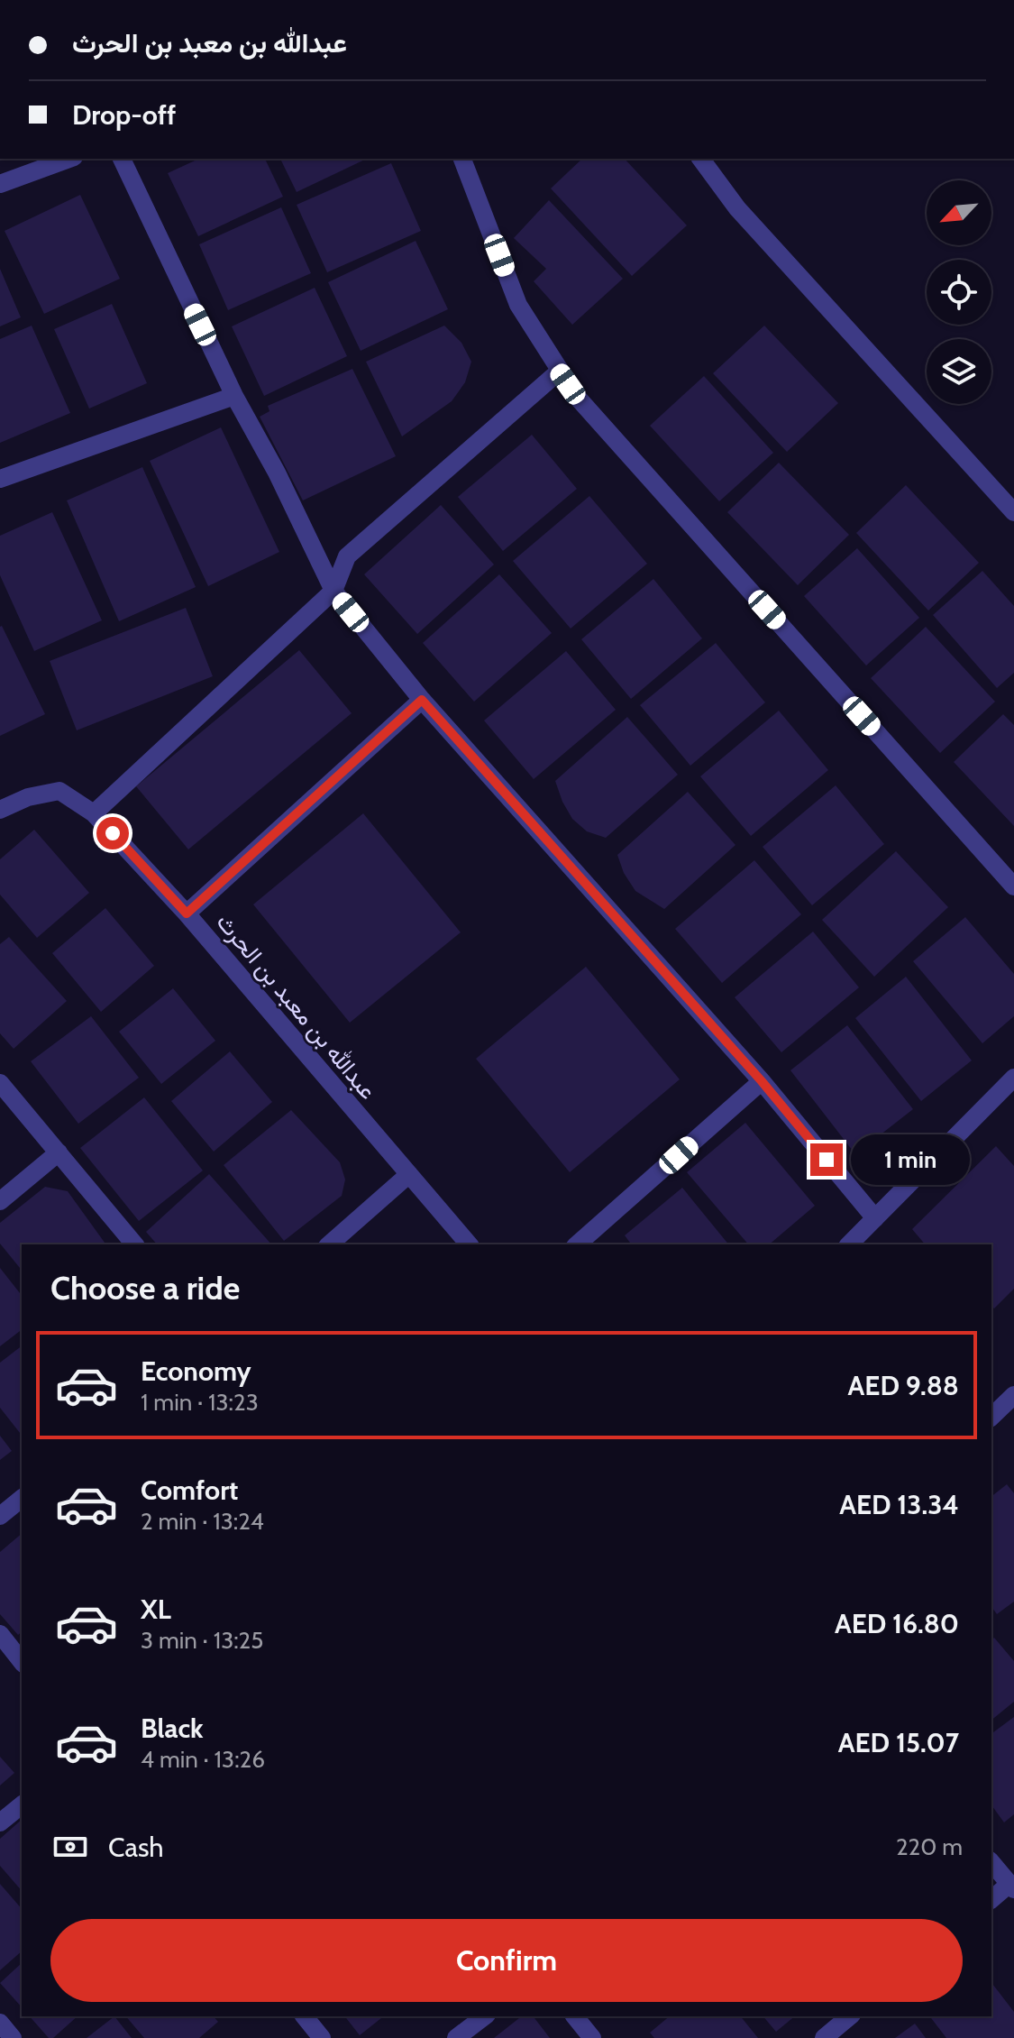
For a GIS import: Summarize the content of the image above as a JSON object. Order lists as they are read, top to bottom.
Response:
{
  "streets": {
    "street": ["عبدالله بن معبد بن الحرث"]
  },
  "north": "bottom left",
  "page": {
    "banner": ["عبدالله بن معبد بن الحرث", "Drop-off"],
    "bubble": "1 min",
    "heading": "Choose a ride",
    "list": [
      {
        "name": "Economy",
        "note": "1 min · 13:23",
        "value": "AED 9.88"
      },
      {
        "name": "Comfort",
        "note": "2 min · 13:24",
        "value": "AED 13.34"
      },
      {
        "name": "XL",
        "note": "3 min · 13:25",
        "value": "AED 16.80"
      },
      {
        "name": "Black",
        "note": "4 min · 13:26",
        "value": "AED 15.07"
      }
    ],
    "pay": ["Cash", "220 m"],
    "buttons": "Confirm"
  }
}
